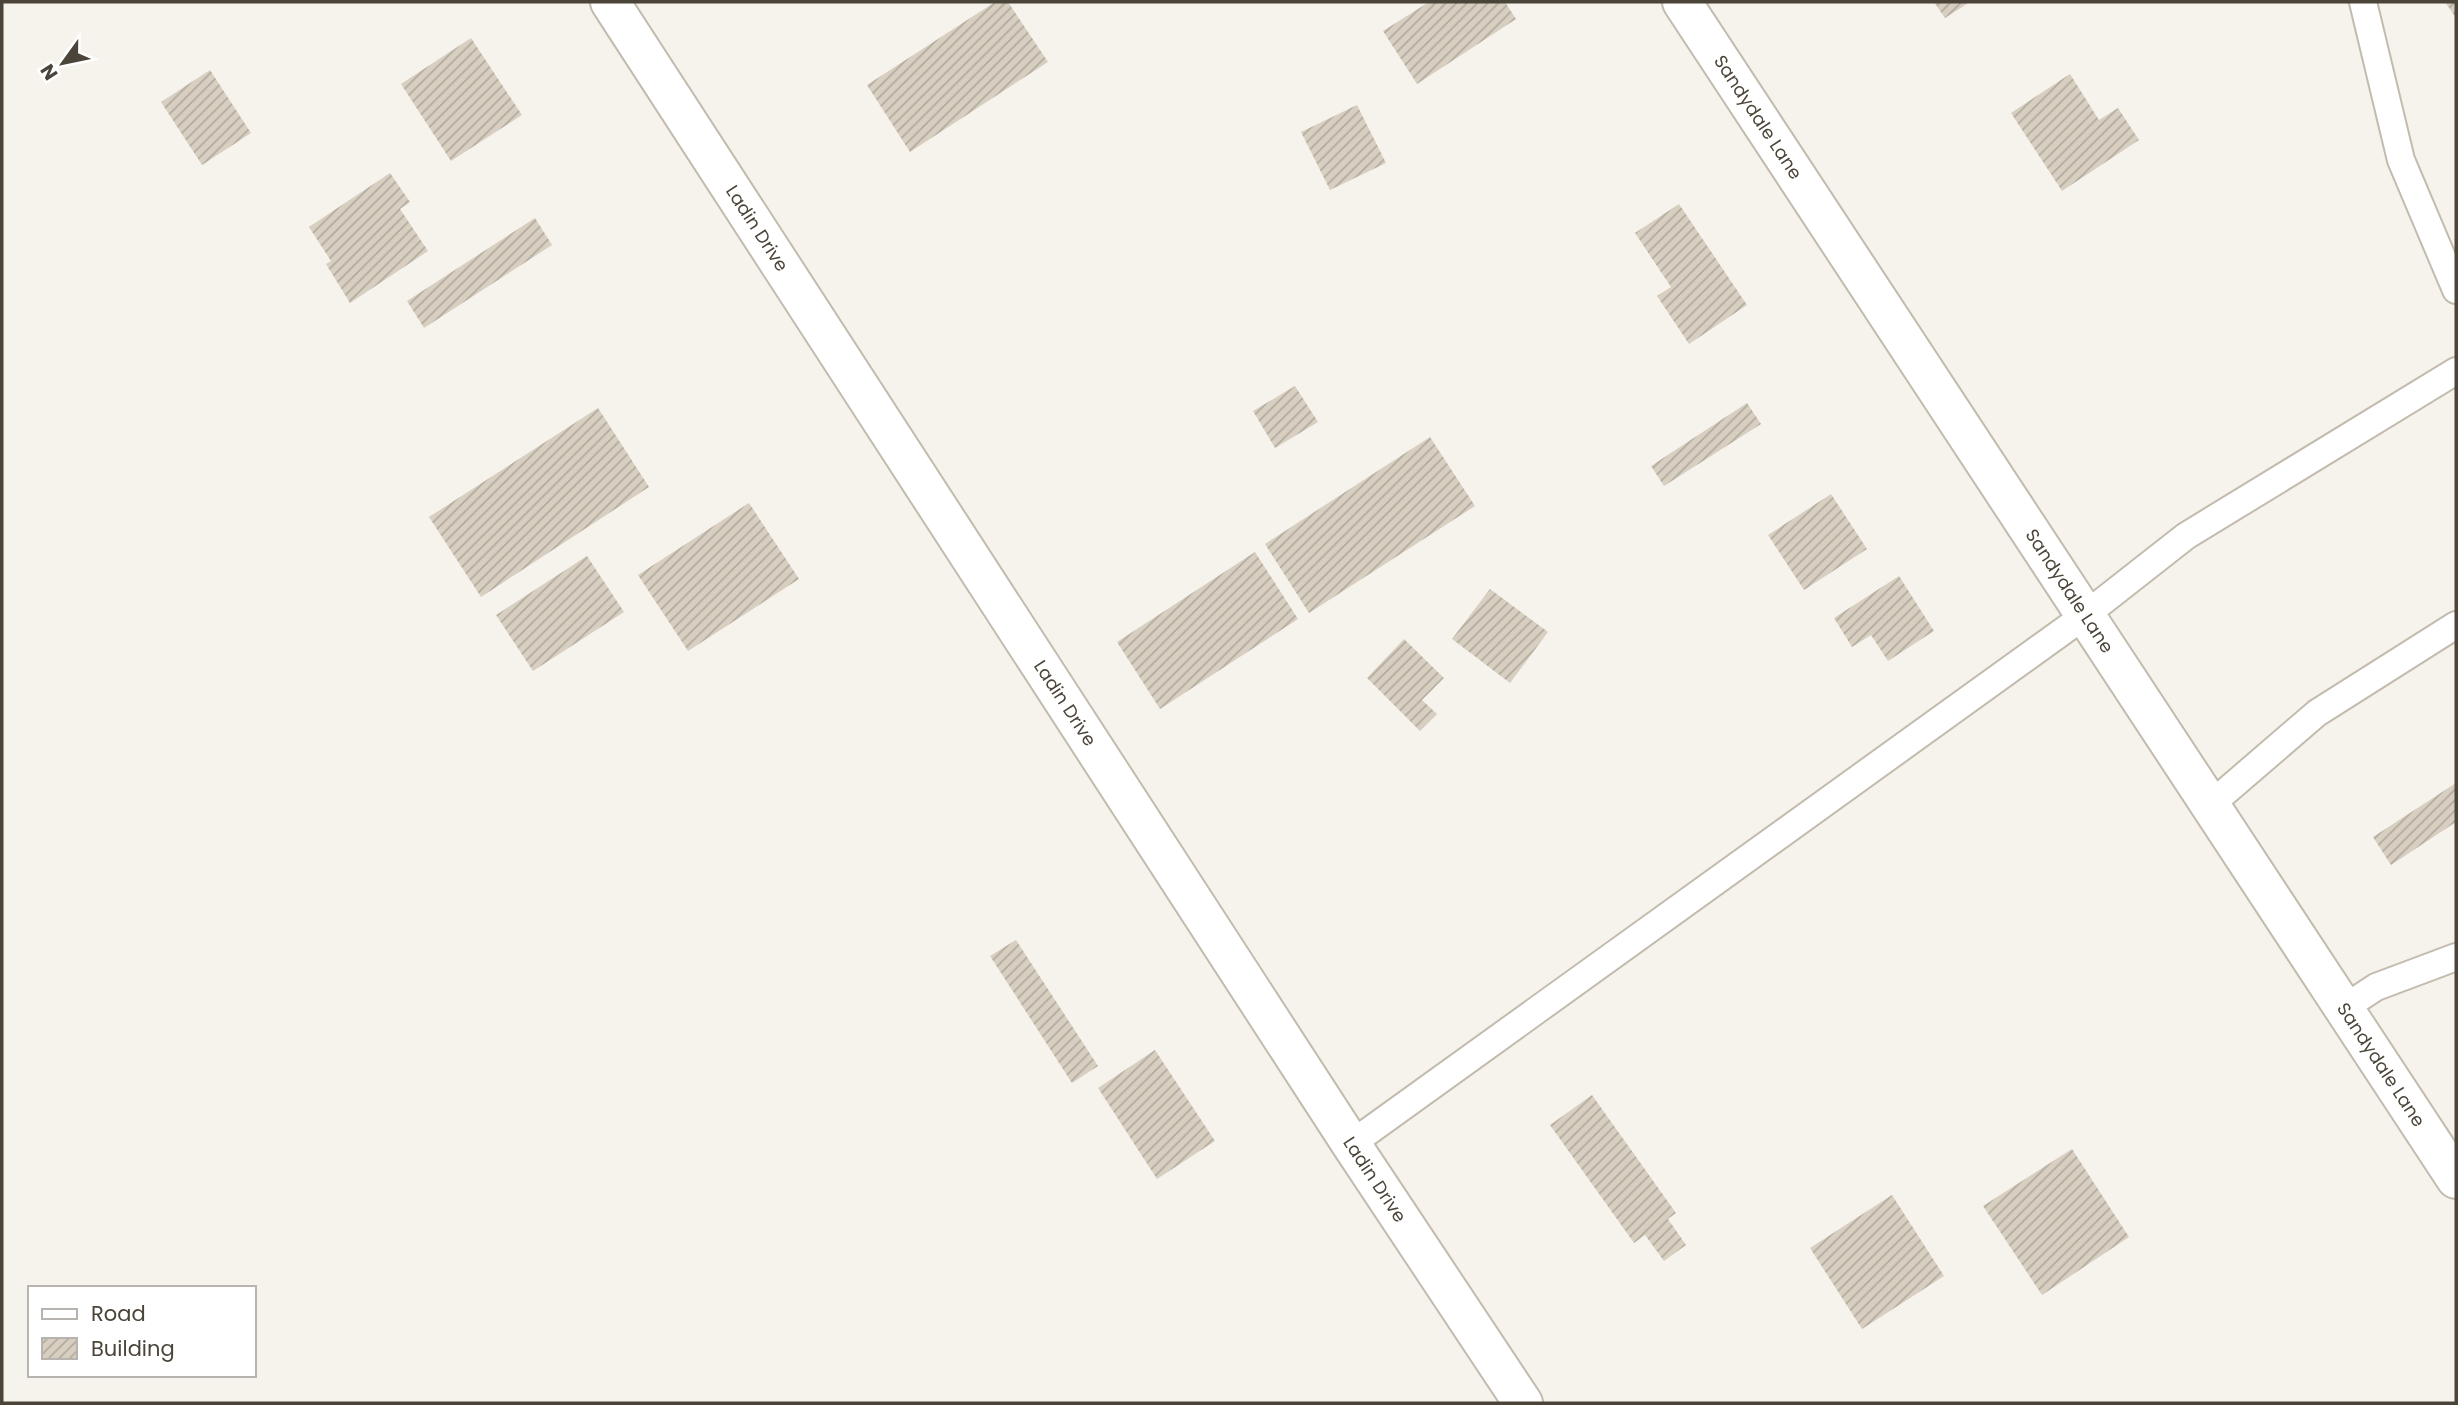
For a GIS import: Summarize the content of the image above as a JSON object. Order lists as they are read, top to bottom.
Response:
{
  "streets": {
    "street": ["Sandydale Lane", "Ladin Drive"]
  },
  "legend": ["Road", "Building"],
  "north": "bottom left"
}
